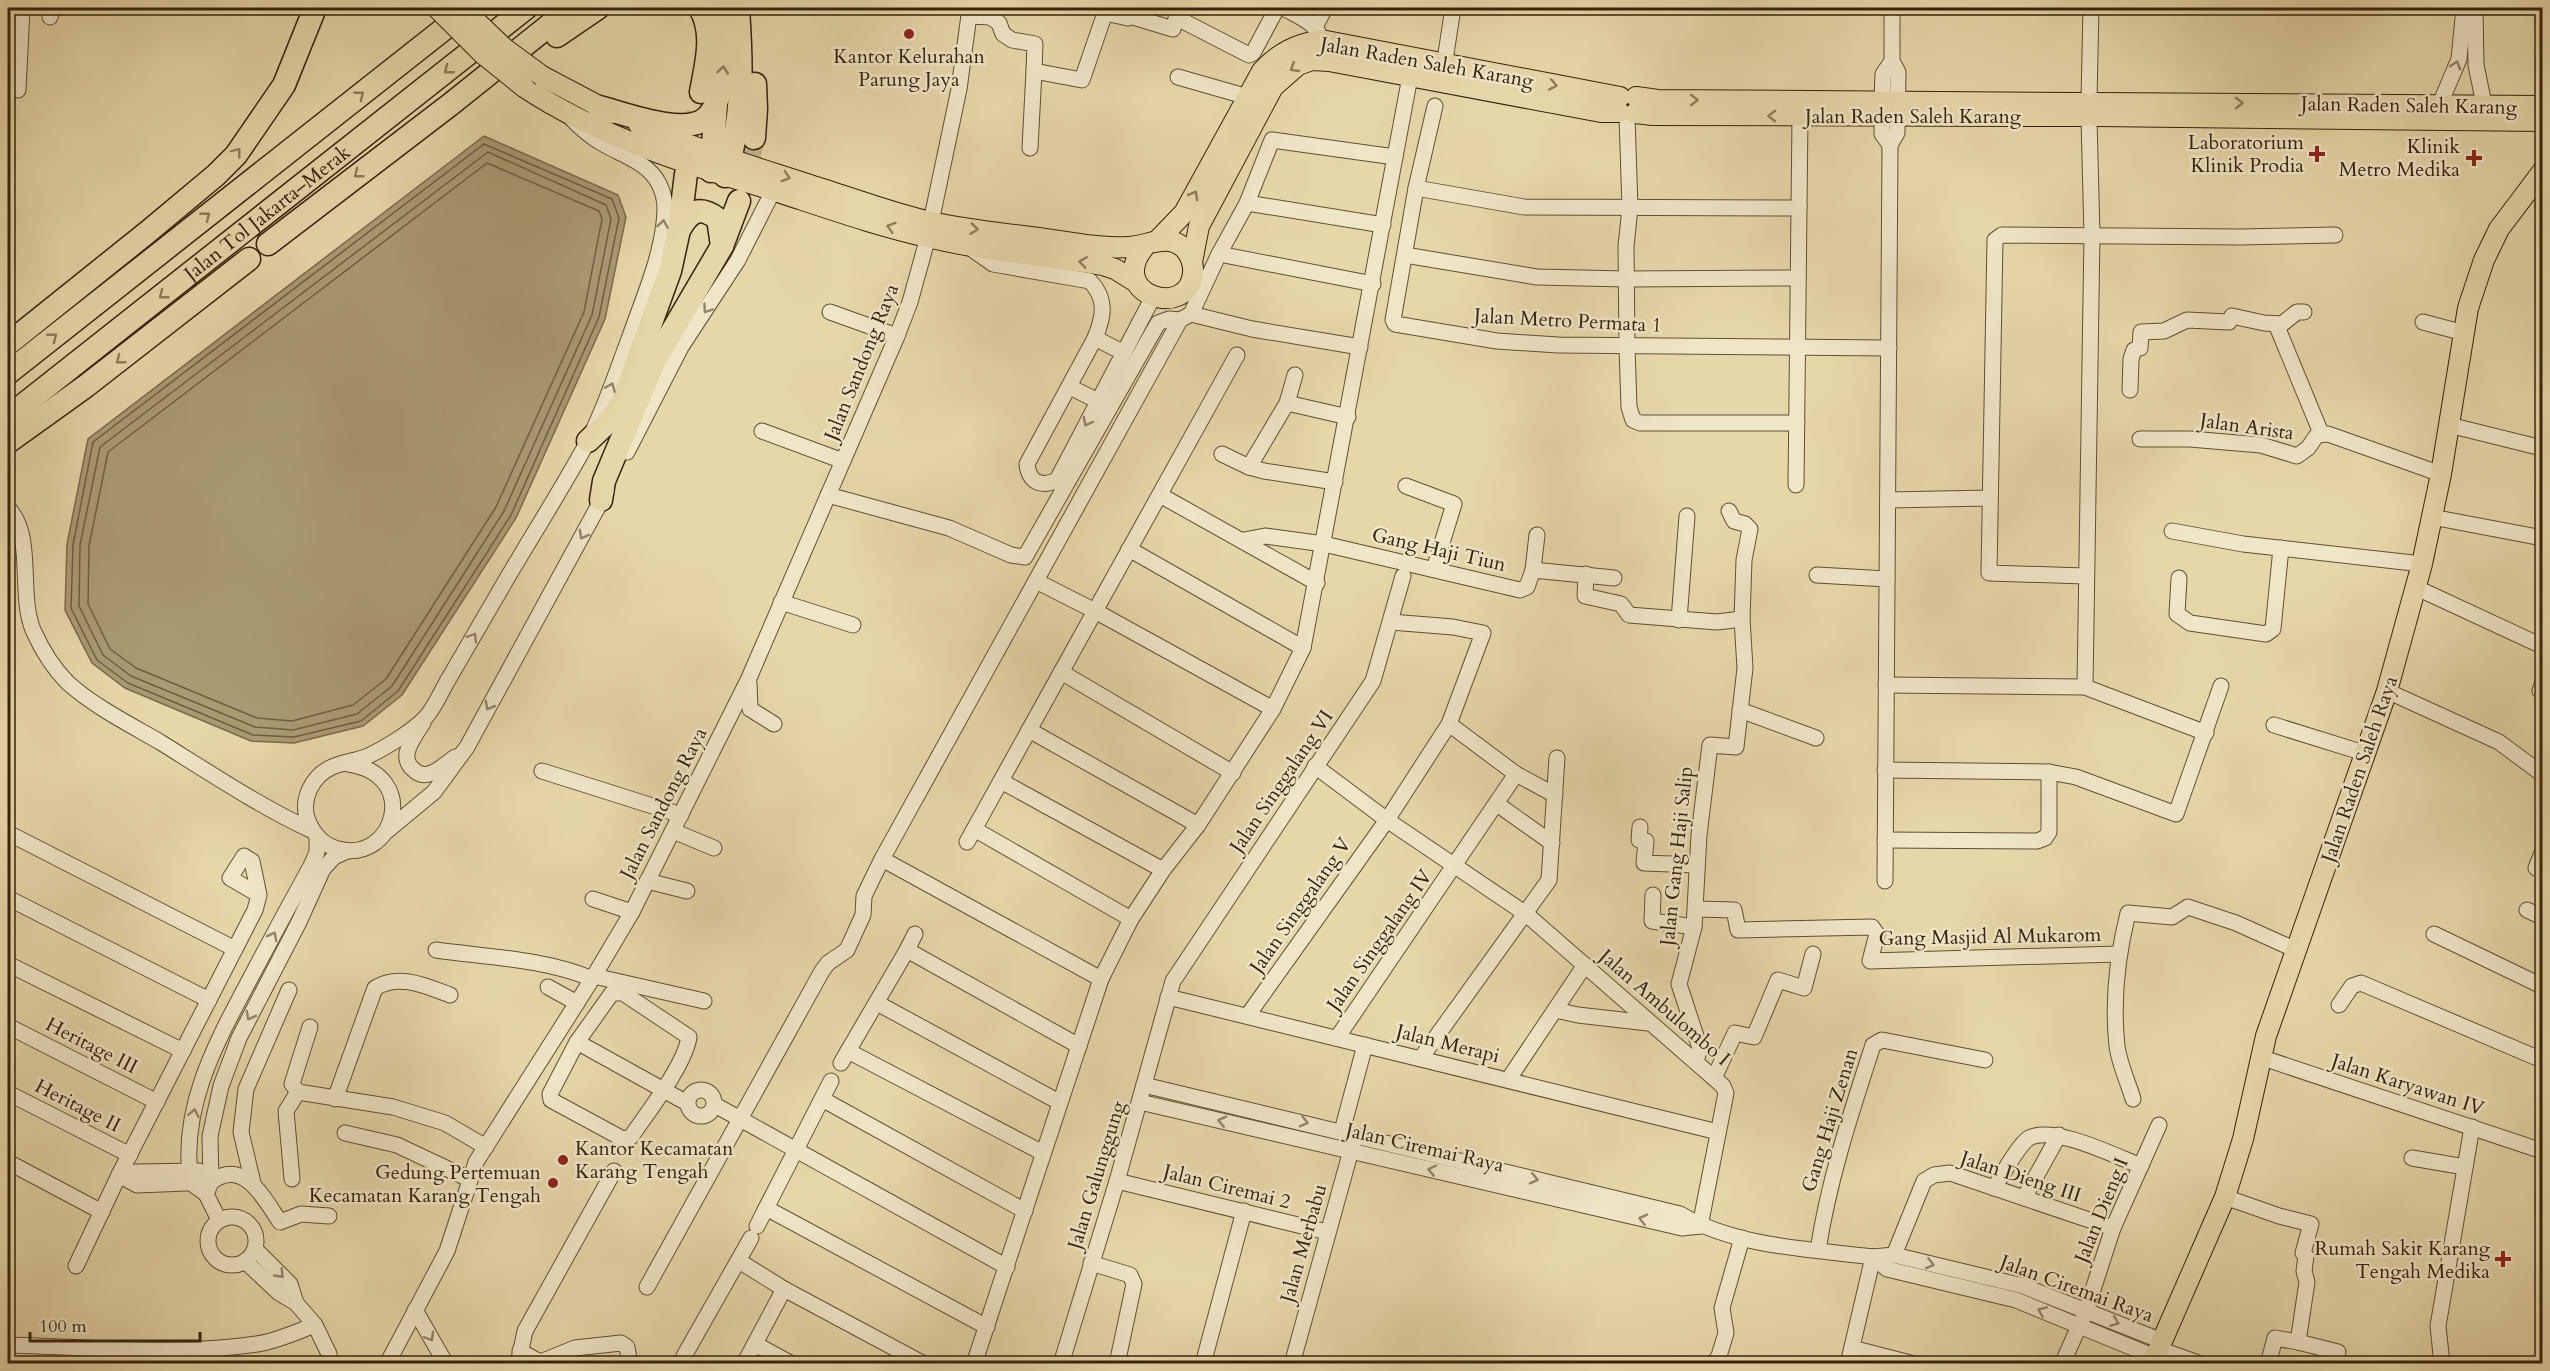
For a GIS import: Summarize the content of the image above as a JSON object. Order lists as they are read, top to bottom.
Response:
{
  "streets": {
    "highway": ["Jalan Tol Jakarta–Merak"],
    "main road": ["Jalan Raden Saleh Karang", "Jalan Raden Saleh Raya"],
    "street": [
      "Jalan Metro Permata 1",
      "Jalan Sandong Raya",
      "Jalan Arista",
      "Gang Haji Tiun",
      "Jalan Singgalang VI",
      "Jalan Gang Haji Salip",
      "Jalan Singgalang V",
      "Gang Masjid Al Mukarom",
      "Jalan Singgalang IV",
      "Jalan Ambulombo I",
      "Jalan Merapi",
      "Heritage III",
      "Jalan Karyawan IV",
      "Heritage II",
      "Gang Haji Zenan",
      "Jalan Ciremai Raya",
      "Jalan Galunggung",
      "Jalan Dieng III",
      "Jalan Ciremai 2",
      "Jalan Dieng I",
      "Jalan Merbabu"
    ]
  },
  "crossings": [
    ["Jalan Arista", "Jalan Raden Saleh Raya"],
    ["Jalan Raden Saleh Raya", "Gang Masjid Al Mukarom"],
    ["Jalan Raden Saleh Raya", "Jalan Karyawan IV"],
    ["Jalan Raden Saleh Raya", "Jalan Ciremai Raya"],
    ["Jalan Singgalang VI", "Jalan Singgalang V"],
    ["Jalan Singgalang VI", "Jalan Ambulombo I"],
    ["Jalan Singgalang VI", "Jalan Merapi"],
    ["Jalan Singgalang VI", "Jalan Galunggung"],
    ["Jalan Gang Haji Salip", "Gang Masjid Al Mukarom"],
    ["Jalan Gang Haji Salip", "Jalan Ambulombo I"],
    ["Jalan Singgalang V", "Jalan Ambulombo I"],
    ["Jalan Singgalang V", "Jalan Merapi"],
    ["Jalan Singgalang IV", "Jalan Ambulombo I"],
    ["Jalan Singgalang IV", "Jalan Merapi"],
    ["Jalan Ambulombo I", "Jalan Merapi"],
    ["Jalan Ambulombo I", "Jalan Ciremai Raya"],
    ["Jalan Merapi", "Jalan Galunggung"],
    ["Jalan Merapi", "Jalan Merbabu"],
    ["Gang Haji Zenan", "Jalan Ciremai Raya"],
    ["Jalan Ciremai Raya", "Jalan Galunggung"],
    ["Jalan Ciremai Raya", "Jalan Dieng III"],
    ["Jalan Ciremai Raya", "Jalan Dieng I"],
    ["Jalan Ciremai Raya", "Jalan Merbabu"],
    ["Jalan Galunggung", "Jalan Ciremai 2"],
    ["Jalan Dieng III", "Jalan Dieng I"],
    ["Jalan Ciremai 2", "Jalan Merbabu"]
  ],
  "places": {
    "other": ["Kantor Kelurahan Parung Jaya", "Kantor Kecamatan Karang Tengah", "Gedung Pertemuan Kecamatan Karang Tengah"],
    "health": ["Laboratorium Klinik Prodia", "Klinik Metro Medika", "Rumah Sakit Karang Tengah Medika"]
  },
  "scale_bar": "100 m"
}
